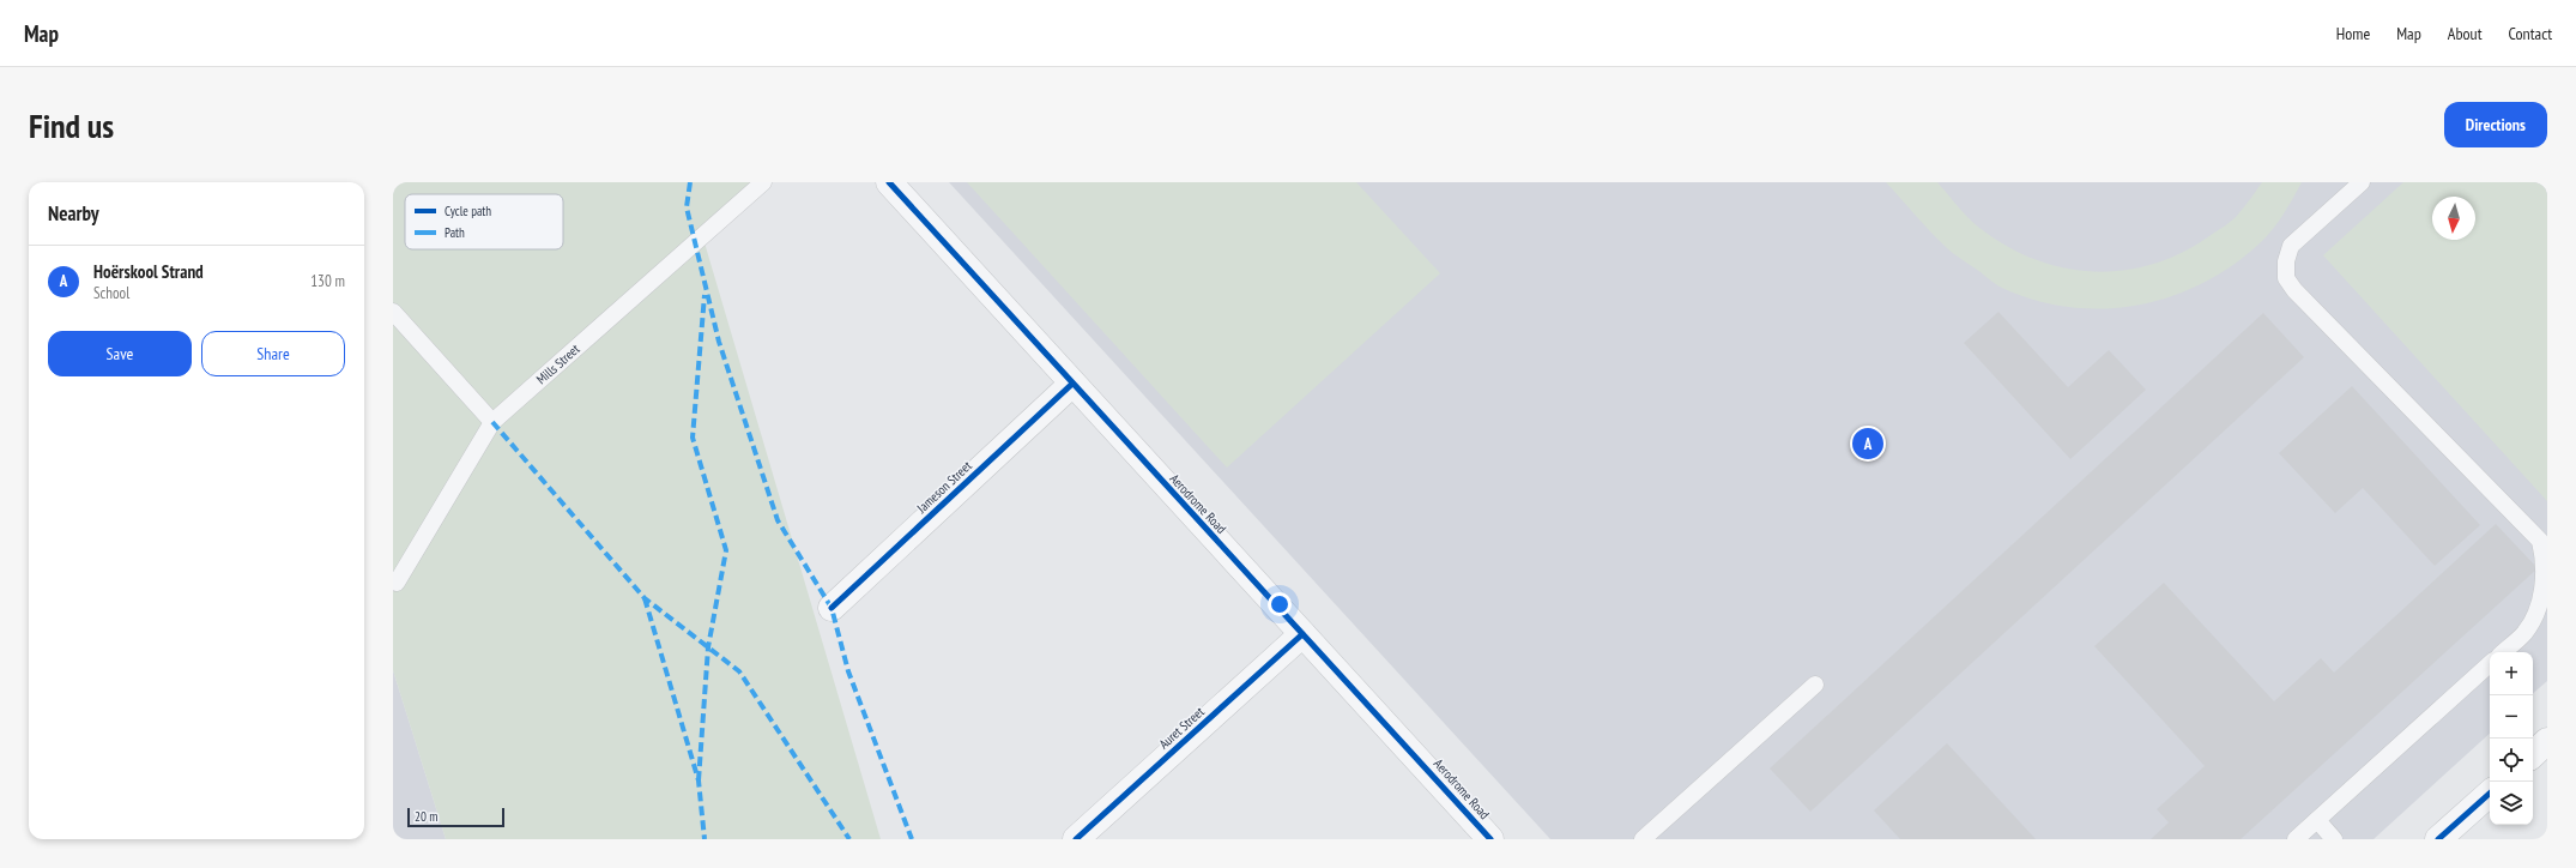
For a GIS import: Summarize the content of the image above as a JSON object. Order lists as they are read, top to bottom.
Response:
{
  "streets": {
    "street": ["Jameson Street", "Aerodrome Road", "Auret Street"],
    "lane": ["Mills Street"]
  },
  "crossings": [
    ["Jameson Street", "Aerodrome Road"],
    ["Aerodrome Road", "Auret Street"]
  ],
  "legend": ["Cycle path", "Path"],
  "scale_bar": "20 m",
  "north": "bottom",
  "page": {
    "header": "Map",
    "nav": [
      "Home",
      "Map",
      "About",
      "Contact"
    ],
    "buttons": [
      "Directions",
      ["Save", "Share"]
    ],
    "title": "Find us",
    "heading": "Nearby",
    "list": [
      {
        "mark": "A",
        "name": "Hoërskool Strand",
        "note": "School",
        "value": "130 m"
      }
    ],
    "pins": "A",
    "map_buttons": ["+", "−"],
    "scale": "20 m"
  }
}
